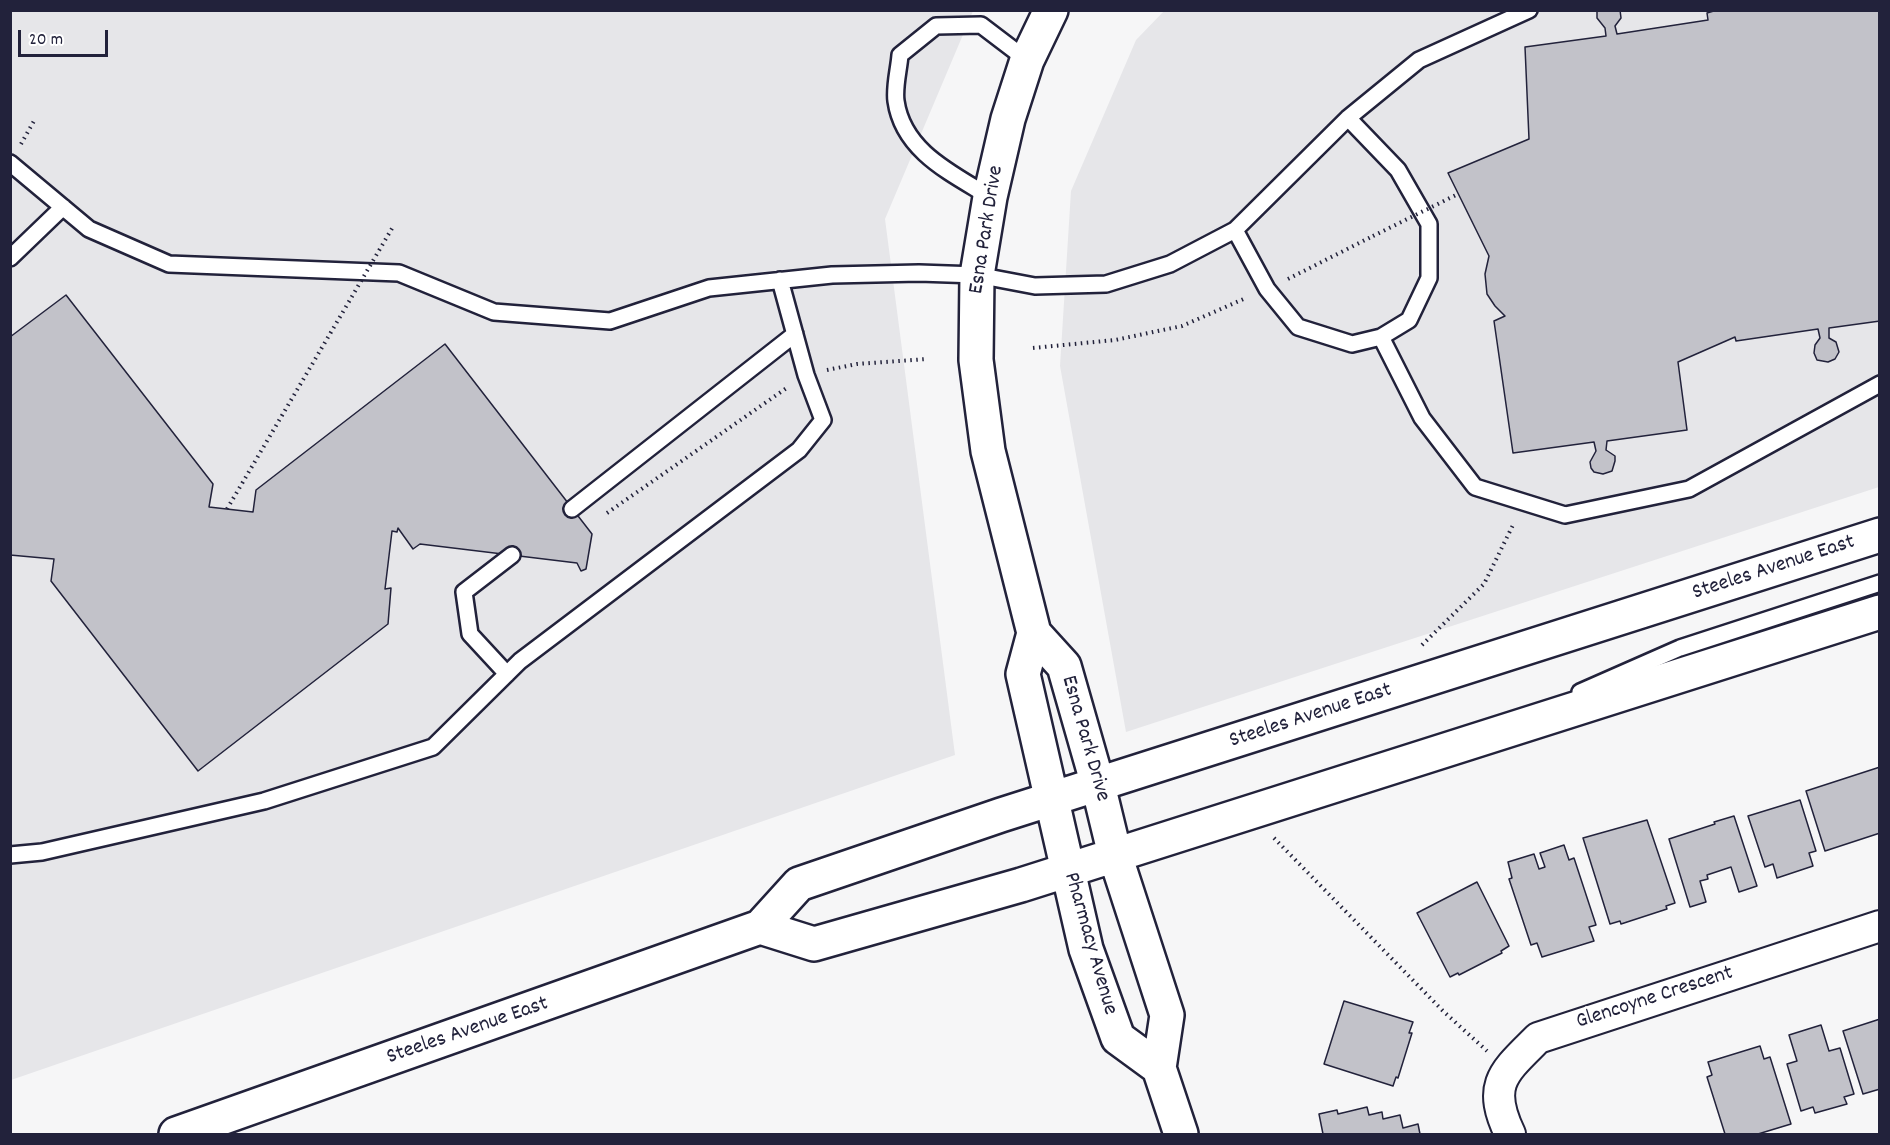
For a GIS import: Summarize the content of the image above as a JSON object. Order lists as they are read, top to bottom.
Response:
{
  "streets": {
    "main road": ["Esna Park Drive", "Steeles Avenue East", "Pharmacy Avenue"],
    "street": ["Glencoyne Crescent"]
  },
  "crossings": [
    ["Esna Park Drive", "Steeles Avenue East"],
    ["Esna Park Drive", "Pharmacy Avenue"],
    ["Steeles Avenue East", "Pharmacy Avenue"]
  ],
  "scale_bar": "20 m"
}
